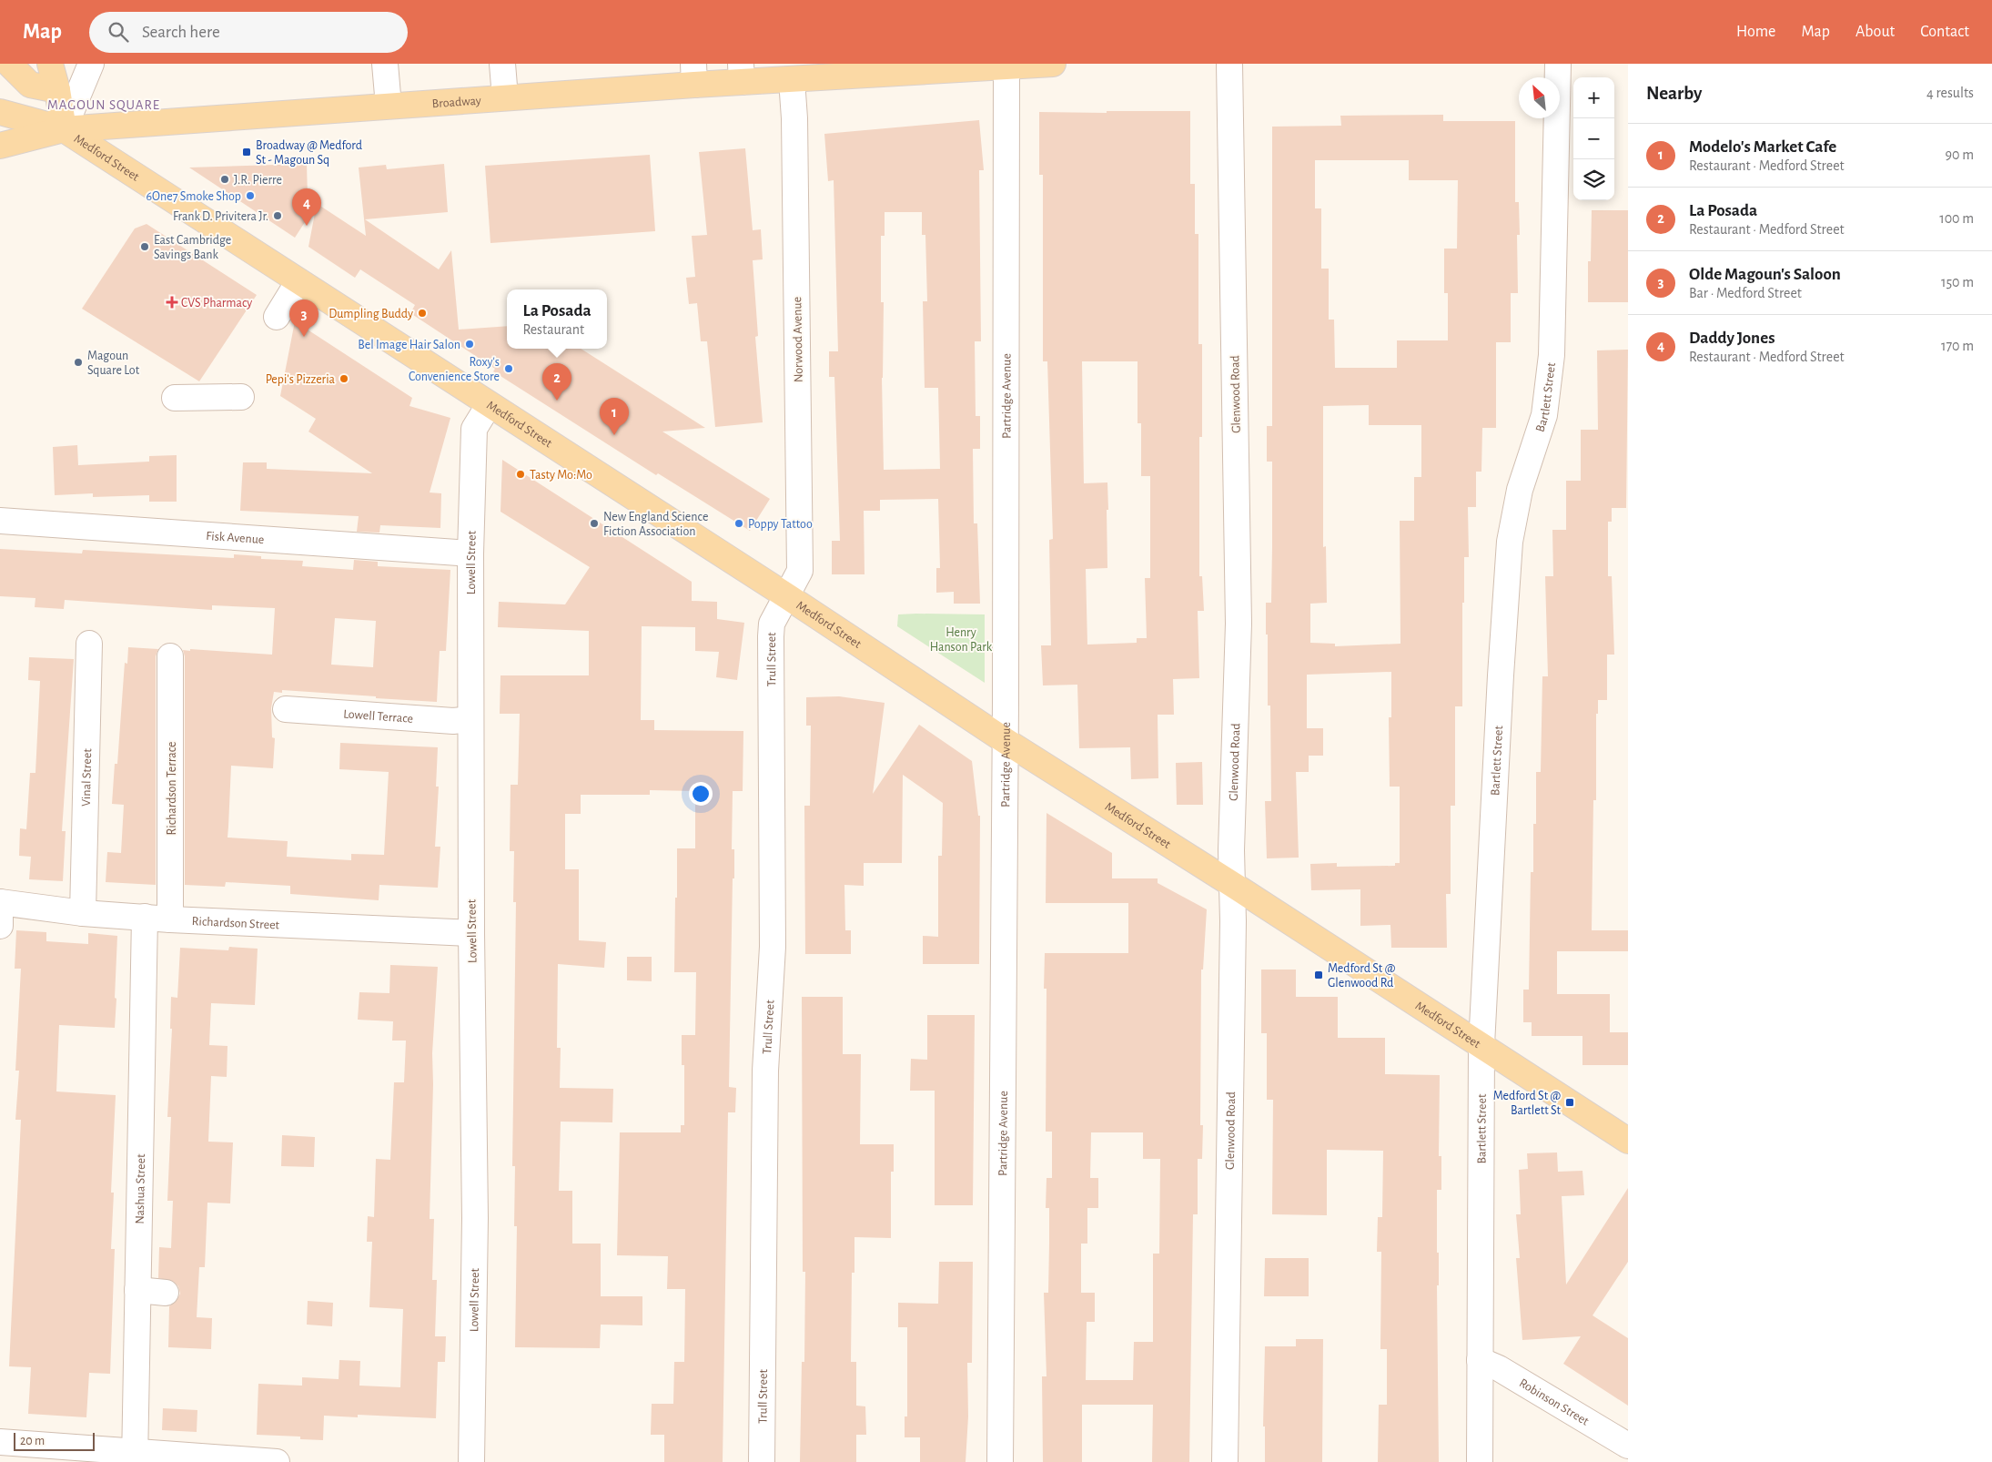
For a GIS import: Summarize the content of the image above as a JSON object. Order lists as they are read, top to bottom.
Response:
{
  "streets": {
    "main road": ["Broadway", "Medford Street"],
    "street": [
      "Norwood Avenue",
      "Glenwood Road",
      "Partridge Avenue",
      "Bartlett Street",
      "Fisk Avenue",
      "Lowell Street",
      "Trull Street",
      "Lowell Terrace",
      "Vinal Street",
      "Richardson Terrace",
      "Richardson Street",
      "Nashua Street",
      "Robinson Street"
    ]
  },
  "crossings": [
    ["Broadway", "Medford Street"],
    ["Broadway", "Norwood Avenue"],
    ["Broadway", "Partridge Avenue"],
    ["Medford Street", "Norwood Avenue"],
    ["Medford Street", "Glenwood Road"],
    ["Medford Street", "Partridge Avenue"],
    ["Medford Street", "Bartlett Street"],
    ["Medford Street", "Lowell Street"],
    ["Medford Street", "Trull Street"],
    ["Norwood Avenue", "Trull Street"],
    ["Bartlett Street", "Robinson Street"],
    ["Fisk Avenue", "Lowell Street"],
    ["Lowell Street", "Lowell Terrace"],
    ["Lowell Street", "Richardson Street"],
    ["Vinal Street", "Richardson Street"],
    ["Richardson Terrace", "Richardson Street"],
    ["Richardson Street", "Nashua Street"]
  ],
  "districts": ["MAGOUN SQUARE"],
  "parks": ["Henry Hanson Park"],
  "places": {
    "transit": ["Broadway @ Medford St - Magoun Sq", "Medford St @ Glenwood Rd", "Medford St @ Bartlett St"],
    "other": [
      "J.R. Pierre",
      "6One7 Smoke Shop",
      "Frank D. Privitera Jr.",
      "East Cambridge Savings Bank",
      "Dumpling Buddy",
      "Bel Image Hair Salon",
      "Magoun Square Lot",
      "Roxy's Convenience Store",
      "Pepi's Pizzeria",
      "Tasty Mo:Mo",
      "New England Science Fiction Association",
      "Poppy Tattoo"
    ],
    "health": ["CVS Pharmacy"]
  },
  "scale_bar": "20 m",
  "north": "top left",
  "page": {
    "header": "Map",
    "search": "Search here",
    "nav": [
      "Home",
      "Map",
      "About",
      "Contact"
    ],
    "heading": ["Nearby", "4 results"],
    "map_buttons": ["+", "−"],
    "list": [
      {
        "mark": "1",
        "name": "Modelo's Market Cafe",
        "note": "Restaurant · Medford Street",
        "value": "90 m"
      },
      {
        "mark": "2",
        "name": "La Posada",
        "note": "Restaurant · Medford Street",
        "value": "100 m"
      },
      {
        "mark": "3",
        "name": "Olde Magoun's Saloon",
        "note": "Bar · Medford Street",
        "value": "150 m"
      },
      {
        "mark": "4",
        "name": "Daddy Jones",
        "note": "Restaurant · Medford Street",
        "value": "170 m"
      }
    ],
    "pins": [
      "4",
      "3",
      "2",
      "1"
    ],
    "popup": ["La Posada", "Restaurant"],
    "scale": "20 m"
  }
}
